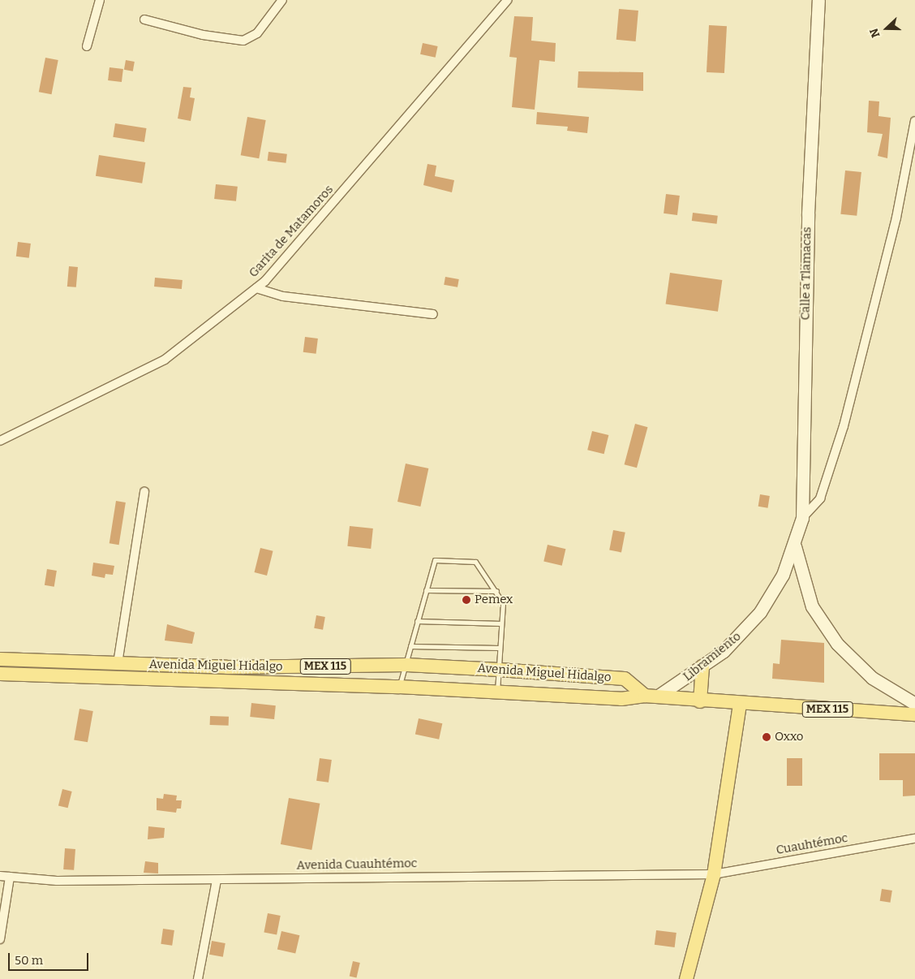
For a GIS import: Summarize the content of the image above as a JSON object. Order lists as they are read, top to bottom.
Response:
{
  "streets": {
    "main road": [
      "Calle a Tlamacas",
      "Libramiento",
      "Avenida Miguel Hidalgo",
      "MEX 115"
    ],
    "street": ["Garita de Matamoros", "Cuauhtémoc", "Avenida Cuauhtémoc"]
  },
  "crossings": [
    ["Calle a Tlamacas", "Libramiento"],
    ["Libramiento", "Avenida Miguel Hidalgo"],
    ["Avenida Miguel Hidalgo", "MEX 115"],
    ["Cuauhtémoc", "Avenida Cuauhtémoc"]
  ],
  "places": ["Pemex", "Oxxo"],
  "scale_bar": "50 m",
  "north": "left"
}
